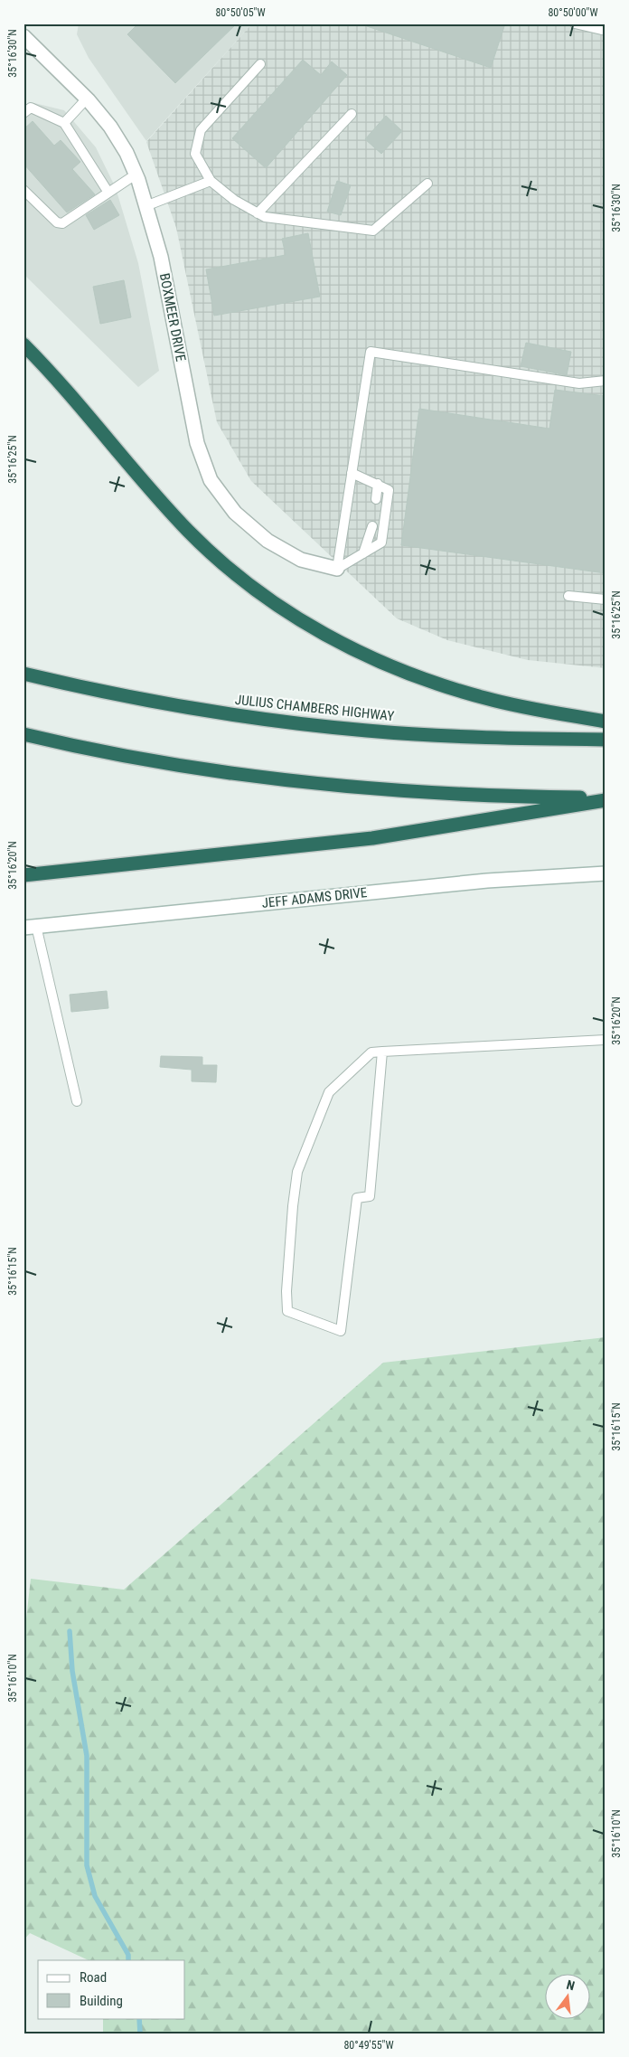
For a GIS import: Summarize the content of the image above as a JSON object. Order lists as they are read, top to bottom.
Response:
{
  "streets": {
    "highway": ["JULIUS CHAMBERS HIGHWAY"],
    "street": ["BOXMEER DRIVE", "JEFF ADAMS DRIVE"]
  },
  "legend": ["Road", "Building"],
  "north": "top",
  "coordinates": [
    "80°50'05\"W",
    "80°50'00\"W",
    "35°16'30\"N",
    "35°16'25\"N",
    "35°16'20\"N",
    "35°16'15\"N",
    "35°16'10\"N",
    "80°49'55\"W"
  ]
}
